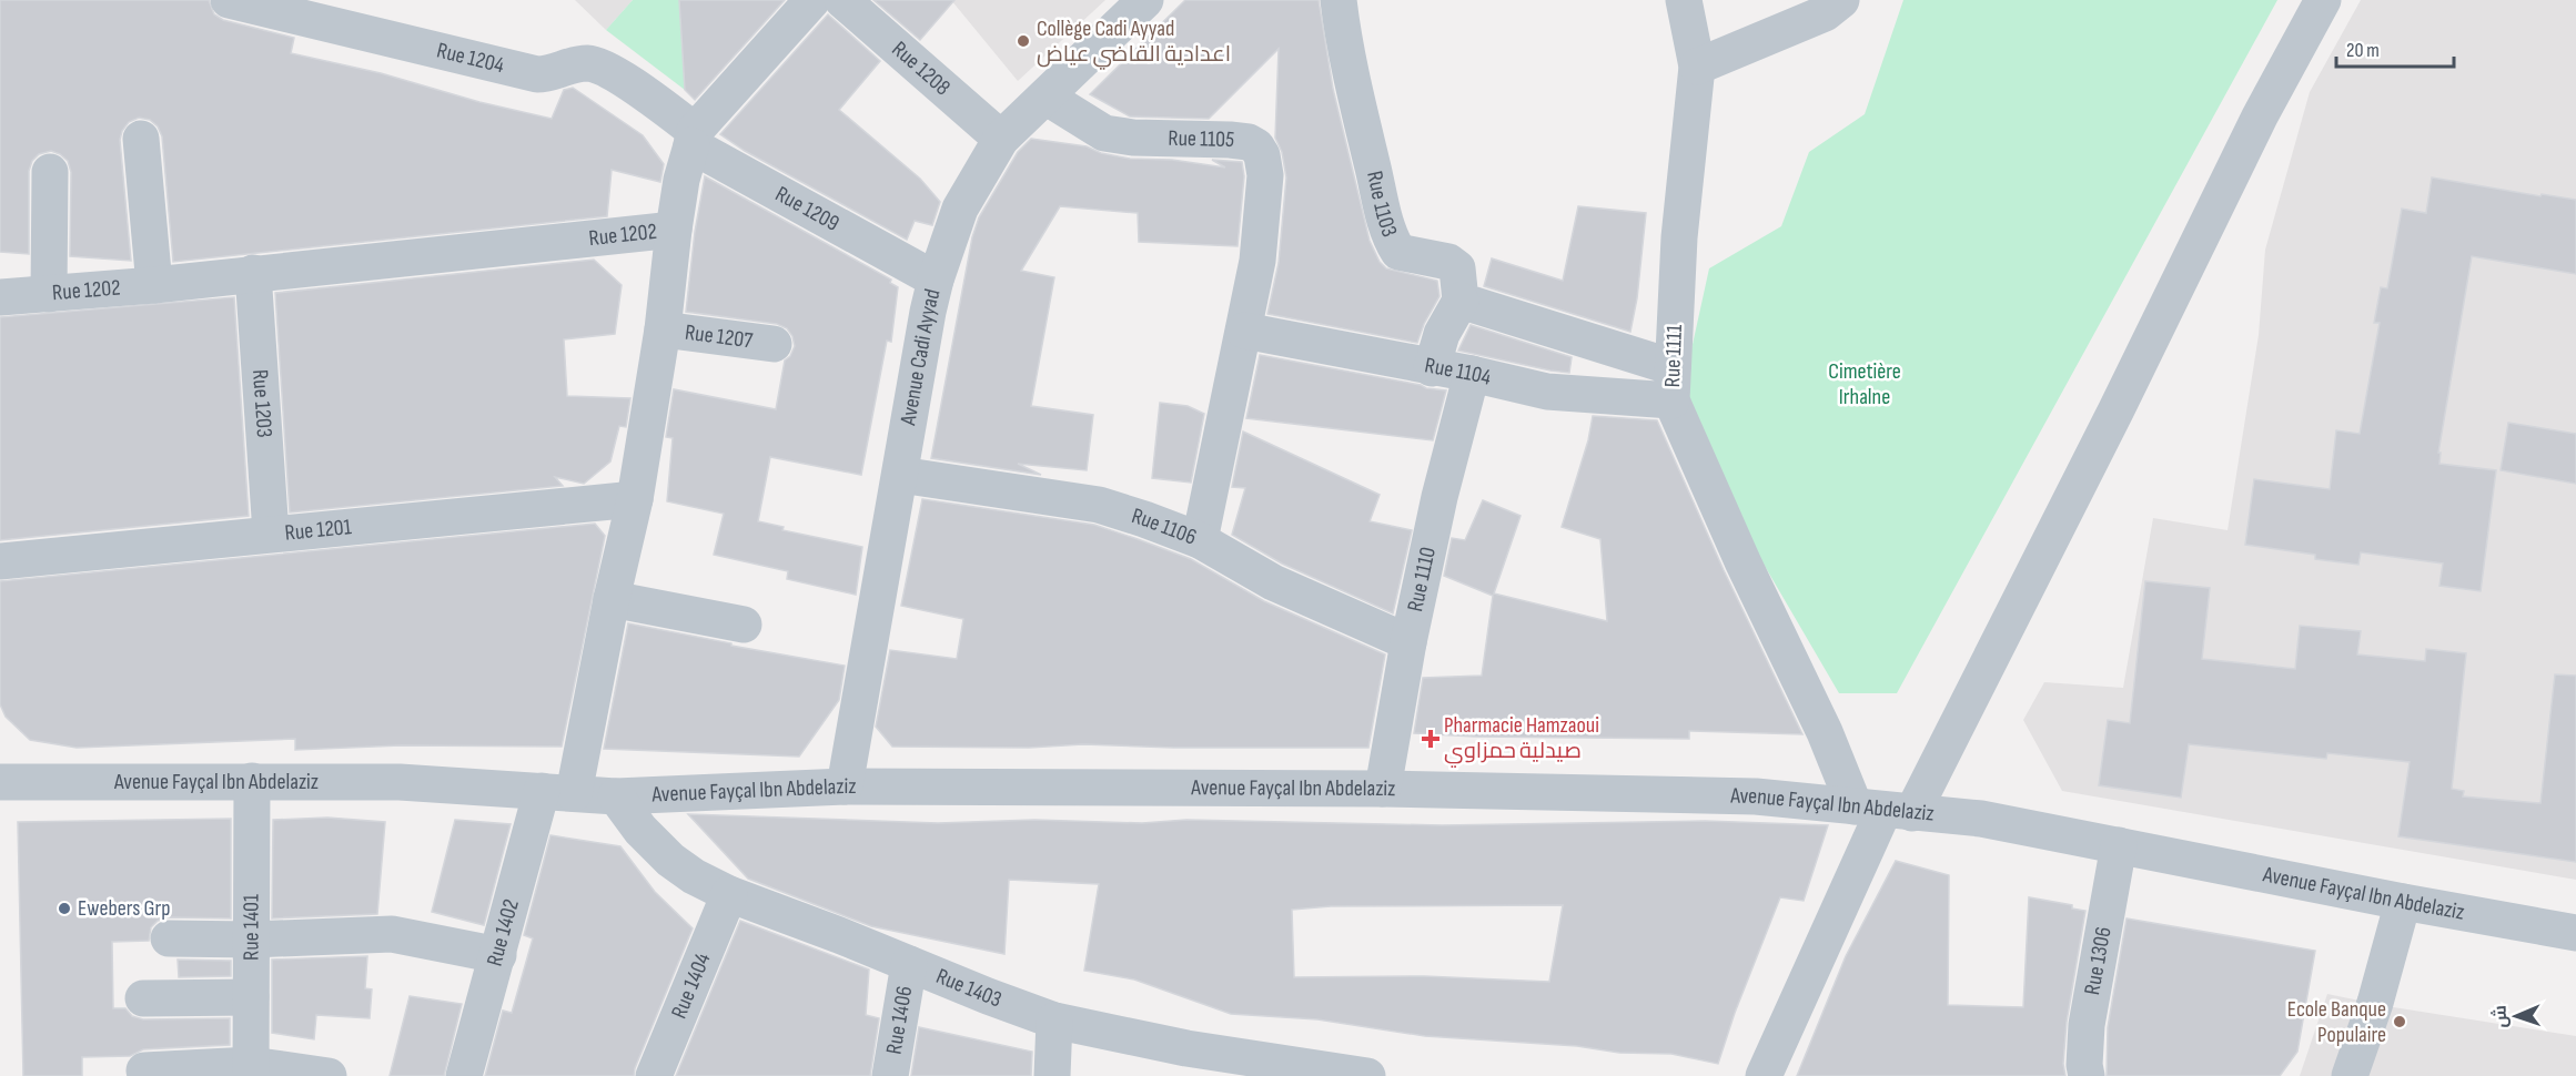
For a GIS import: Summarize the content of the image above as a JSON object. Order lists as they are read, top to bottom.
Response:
{
  "streets": {
    "street": [
      "Rue 1204",
      "Rue 1208",
      "Rue 1105",
      "Rue 1103",
      "Rue 1209",
      "Rue 1202",
      "Rue 1207",
      "Rue 1111",
      "Avenue Cadi Ayyad",
      "Rue 1104",
      "Rue 1203",
      "Rue 1106",
      "Rue 1201",
      "Rue 1110",
      "Avenue Fayçal Ibn Abdelaziz",
      "Rue 1401",
      "Rue 1402",
      "Rue 1306",
      "Rue 1404",
      "Rue 1403",
      "Rue 1406"
    ]
  },
  "crossings": [
    ["Rue 1204", "Rue 1209"],
    ["Rue 1208", "Avenue Cadi Ayyad"],
    ["Rue 1105", "Avenue Cadi Ayyad"],
    ["Rue 1105", "Rue 1104"],
    ["Rue 1209", "Avenue Cadi Ayyad"],
    ["Rue 1202", "Rue 1207"],
    ["Rue 1202", "Rue 1203"],
    ["Rue 1202", "Rue 1201"],
    ["Rue 1202", "Avenue Fayçal Ibn Abdelaziz"],
    ["Rue 1202", "Rue 1402"],
    ["Rue 1111", "Rue 1104"],
    ["Rue 1111", "Avenue Fayçal Ibn Abdelaziz"],
    ["Avenue Cadi Ayyad", "Rue 1106"],
    ["Avenue Cadi Ayyad", "Avenue Fayçal Ibn Abdelaziz"],
    ["Rue 1104", "Rue 1110"],
    ["Rue 1203", "Rue 1201"],
    ["Rue 1106", "Rue 1110"],
    ["Rue 1110", "Avenue Fayçal Ibn Abdelaziz"],
    ["Avenue Fayçal Ibn Abdelaziz", "Rue 1401"],
    ["Avenue Fayçal Ibn Abdelaziz", "Rue 1402"],
    ["Avenue Fayçal Ibn Abdelaziz", "Rue 1306"],
    ["Avenue Fayçal Ibn Abdelaziz", "Rue 1403"],
    ["Rue 1404", "Rue 1403"],
    ["Rue 1403", "Rue 1406"]
  ],
  "parks": ["Cimetière Irhalne"],
  "places": {
    "other": ["Collège Cadi Ayyad اعدادية القاضي عياض", "Ewebers Grp", "Ecole Banque Populaire"],
    "health": ["Pharmacie Hamzaoui صيدلية حمزاوي"]
  },
  "scale_bar": "20 m",
  "north": "left"
}
